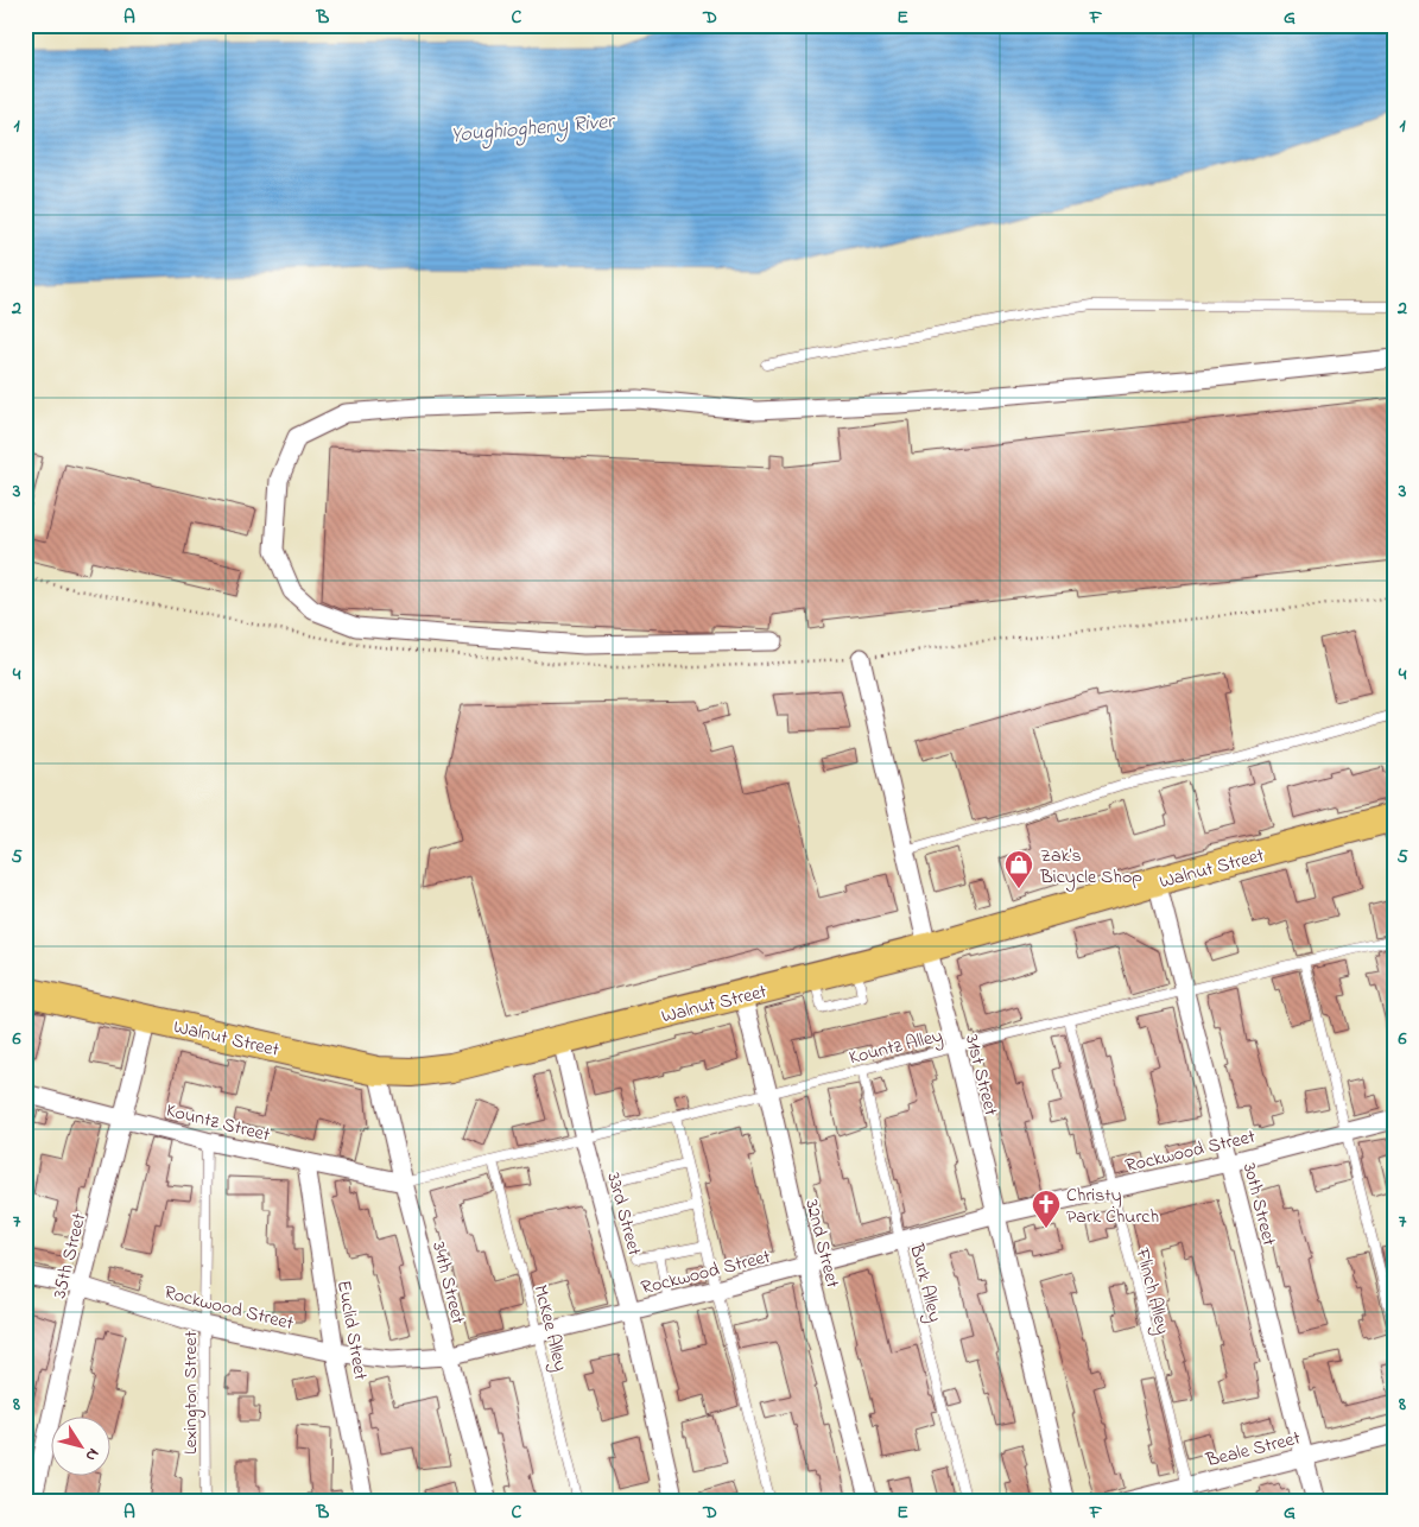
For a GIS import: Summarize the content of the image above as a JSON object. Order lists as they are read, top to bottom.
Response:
{
  "streets": {
    "main road": ["Walnut Street"],
    "street": [
      "31st Street",
      "Kountz Street",
      "Rockwood Street",
      "30th Street",
      "33rd Street",
      "32nd Street",
      "35th Street",
      "34th Street",
      "Euclid Street",
      "Beale Street"
    ],
    "lane": [
      "Kountz Alley",
      "Burk Alley",
      "Flinch Alley",
      "McKee Alley",
      "Lexington Street"
    ]
  },
  "crossings": [
    ["Walnut Street", "31st Street"],
    ["Walnut Street", "30th Street"],
    ["Walnut Street", "33rd Street"],
    ["Walnut Street", "32nd Street"],
    ["Walnut Street", "35th Street"],
    ["Walnut Street", "34th Street"],
    ["Kountz Alley", "31st Street"],
    ["Kountz Alley", "Kountz Street"],
    ["Kountz Alley", "30th Street"],
    ["Kountz Alley", "33rd Street"],
    ["Kountz Alley", "32nd Street"],
    ["Kountz Alley", "34th Street"],
    ["Kountz Alley", "Burk Alley"],
    ["Kountz Alley", "Flinch Alley"],
    ["Kountz Alley", "McKee Alley"],
    ["31st Street", "Rockwood Street"],
    ["Kountz Street", "35th Street"],
    ["Kountz Street", "34th Street"],
    ["Kountz Street", "Euclid Street"],
    ["Kountz Street", "Lexington Street"],
    ["Rockwood Street", "30th Street"],
    ["Rockwood Street", "33rd Street"],
    ["Rockwood Street", "32nd Street"],
    ["Rockwood Street", "35th Street"],
    ["Rockwood Street", "34th Street"],
    ["Rockwood Street", "Burk Alley"],
    ["Rockwood Street", "Flinch Alley"],
    ["Rockwood Street", "McKee Alley"],
    ["Rockwood Street", "Euclid Street"],
    ["Rockwood Street", "Lexington Street"],
    ["30th Street", "Beale Street"],
    ["Flinch Alley", "Beale Street"]
  ],
  "water": ["Youghiogheny River"],
  "places": {
    "shop": ["Zak's Bicycle Shop"],
    "church": ["Christy Park Church"]
  },
  "north": "bottom right",
  "grid": {
    "columns": [
      "A",
      "B",
      "C",
      "D",
      "E",
      "F",
      "G"
    ],
    "rows": [
      "1",
      "2",
      "3",
      "4",
      "5",
      "6",
      "7",
      "8"
    ]
  }
}
